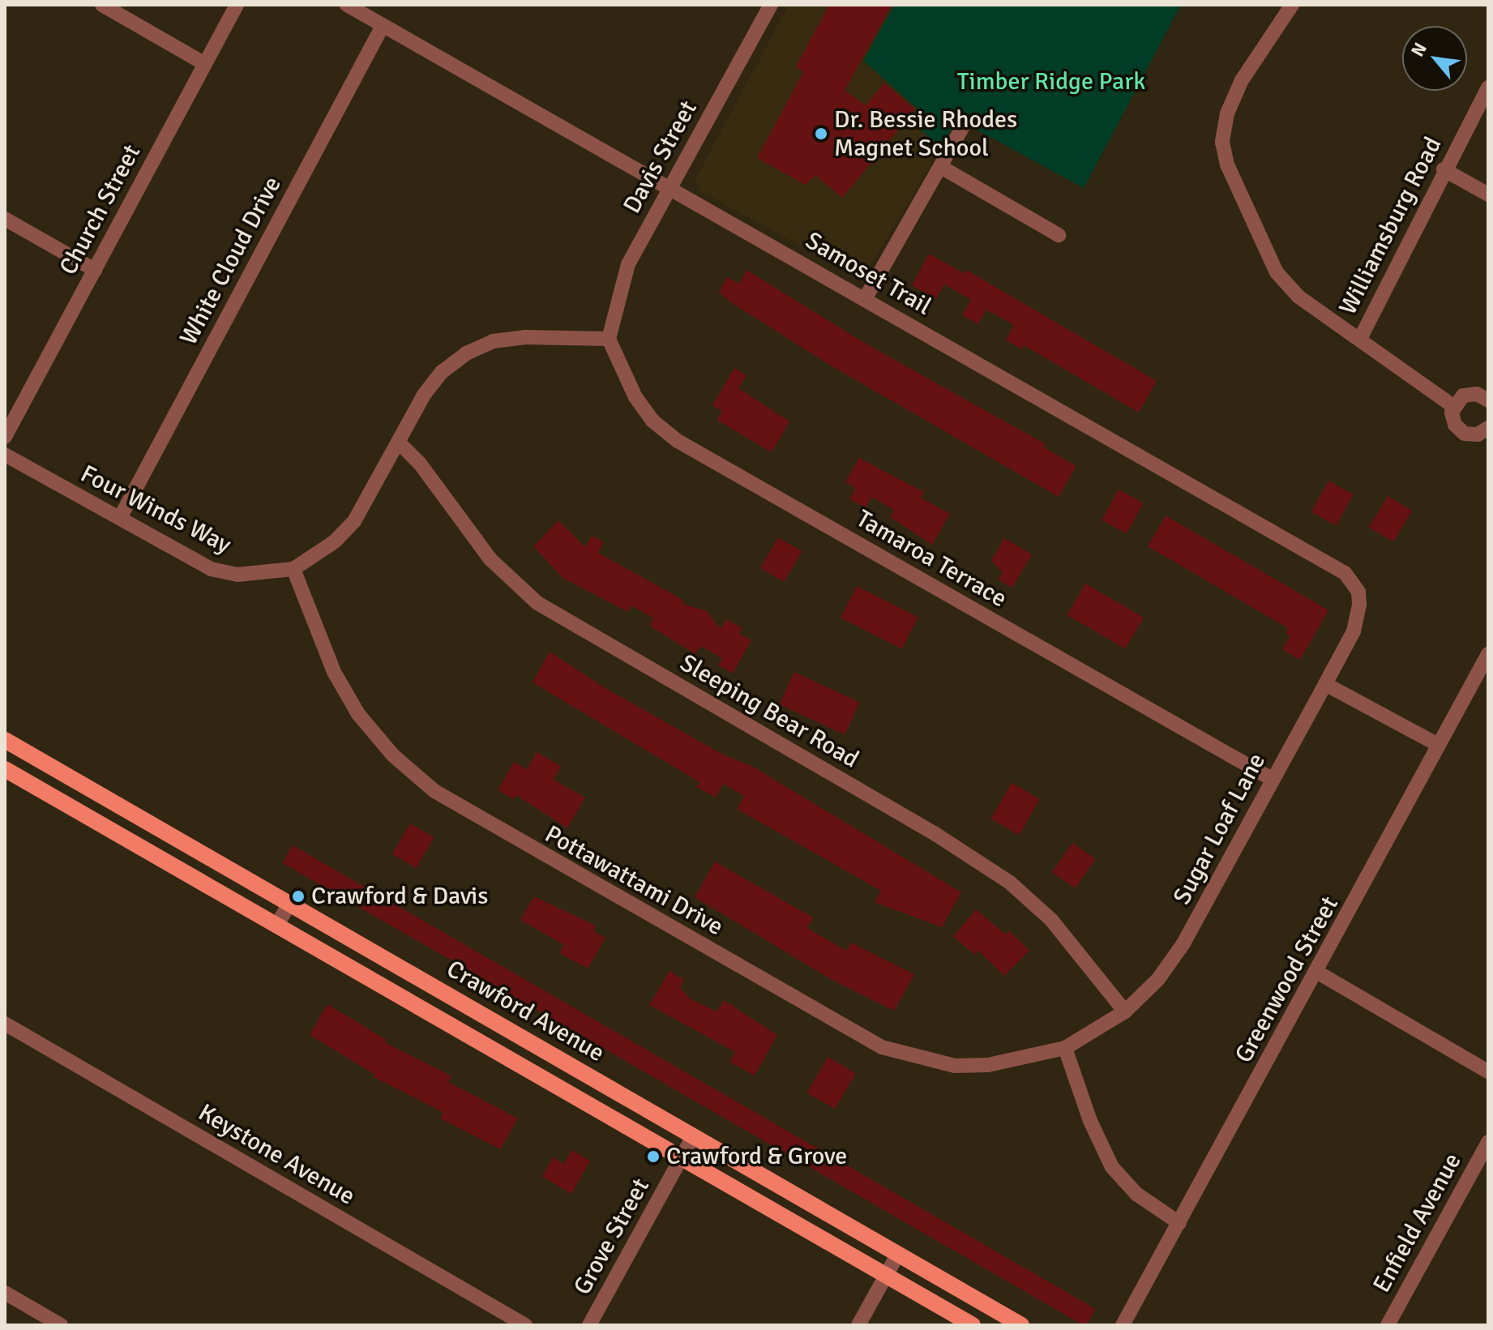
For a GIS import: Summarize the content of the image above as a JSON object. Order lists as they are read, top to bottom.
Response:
{
  "streets": {
    "main road": ["Crawford Avenue"],
    "street": [
      "Davis Street",
      "Church Street",
      "Williamsburg Road",
      "White Cloud Drive",
      "Samoset Trail",
      "Four Winds Way",
      "Tamaroa Terrace",
      "Sleeping Bear Road",
      "Sugar Loaf Lane",
      "Pottawattami Drive",
      "Greenwood Street",
      "Keystone Avenue",
      "Enfield Avenue",
      "Grove Street"
    ]
  },
  "crossings": [
    ["Davis Street", "Samoset Trail"],
    ["Davis Street", "Four Winds Way"],
    ["Davis Street", "Tamaroa Terrace"],
    ["White Cloud Drive", "Samoset Trail"],
    ["White Cloud Drive", "Four Winds Way"],
    ["Samoset Trail", "Sugar Loaf Lane"],
    ["Four Winds Way", "Tamaroa Terrace"],
    ["Four Winds Way", "Sleeping Bear Road"],
    ["Four Winds Way", "Pottawattami Drive"],
    ["Tamaroa Terrace", "Sugar Loaf Lane"],
    ["Sleeping Bear Road", "Sugar Loaf Lane"],
    ["Sugar Loaf Lane", "Pottawattami Drive"],
    ["Crawford Avenue", "Grove Street"]
  ],
  "parks": ["Timber Ridge Park"],
  "places": ["Dr. Bessie Rhodes Magnet School", "Crawford & Davis", "Crawford & Grove"],
  "north": "top left"
}
